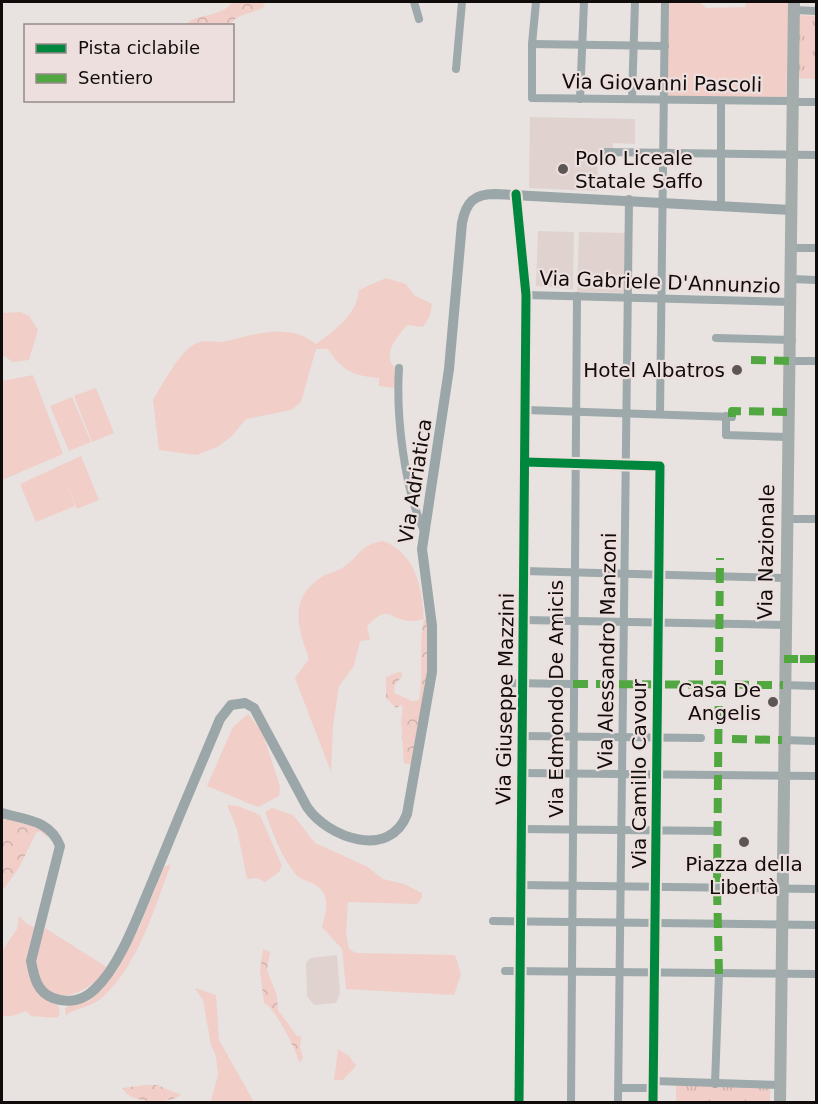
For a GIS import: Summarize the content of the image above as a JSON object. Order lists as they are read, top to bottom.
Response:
{
  "streets": {
    "main road": ["Via Adriatica", "Via Nazionale"],
    "street": [
      "Via Giovanni Pascoli",
      "Via Gabriele D'Annunzio",
      "Via Alessandro Manzoni",
      "Via Giuseppe Mazzini",
      "Via Edmondo De Amicis",
      "Via Camillo Cavour"
    ]
  },
  "crossings": [
    ["Via Giovanni Pascoli", "Via Nazionale"],
    ["Via Gabriele D'Annunzio", "Via Nazionale"],
    ["Via Gabriele D'Annunzio", "Via Alessandro Manzoni"],
    ["Via Gabriele D'Annunzio", "Via Giuseppe Mazzini"],
    ["Via Gabriele D'Annunzio", "Via Edmondo De Amicis"],
    ["Via Adriatica", "Via Nazionale"],
    ["Via Adriatica", "Via Alessandro Manzoni"],
    ["Via Adriatica", "Via Giuseppe Mazzini"],
    ["Via Alessandro Manzoni", "Via Camillo Cavour"]
  ],
  "places": [
    "Polo Liceale Statale Saffo",
    "Hotel Albatros",
    "Casa De Angelis",
    "Piazza della Libertà"
  ],
  "legend": ["Pista ciclabile", "Sentiero"]
}
